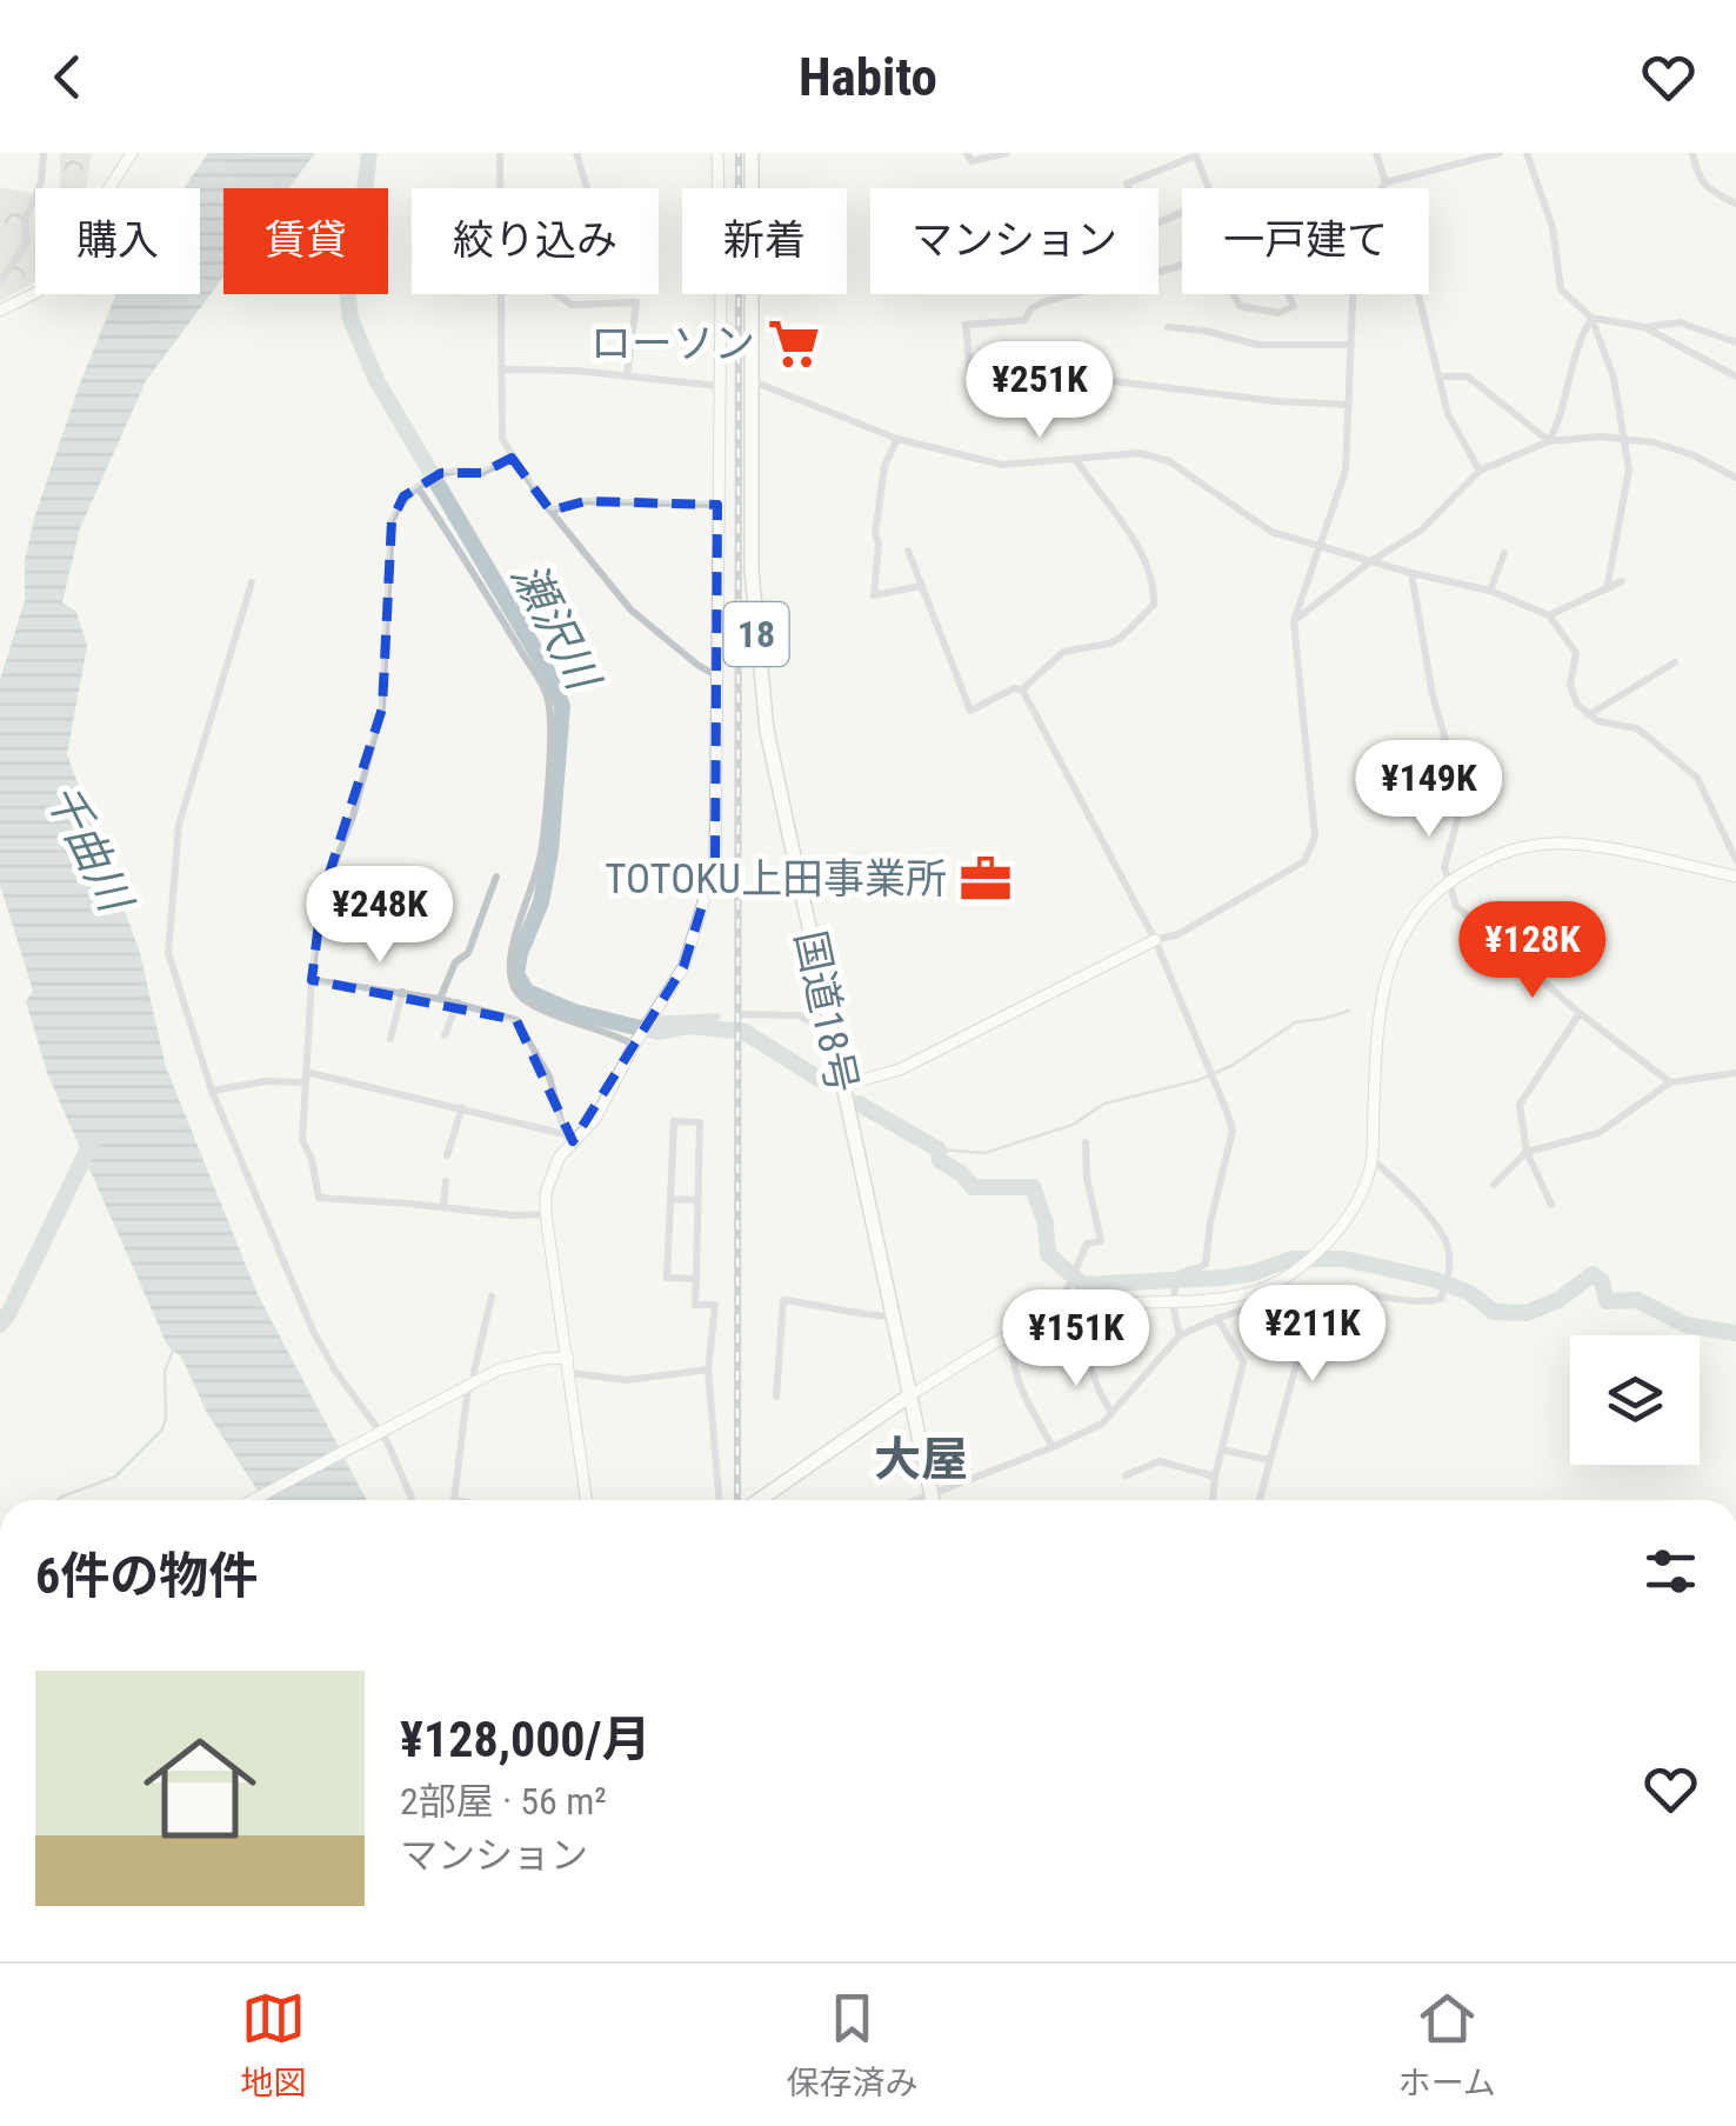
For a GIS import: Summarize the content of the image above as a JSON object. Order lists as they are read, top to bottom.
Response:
{
  "streets": {
    "highway": ["18", "国道18号"]
  },
  "districts": ["大屋"],
  "water": ["瀬沢川", "千曲川"],
  "places": {
    "supermarket": ["ローソン"],
    "office": ["TOTOKU上田事業所"]
  },
  "page": {
    "header": "Habito",
    "chip": [
      "購入",
      "賃貸",
      "絞り込み",
      "新着",
      "マンション",
      "一戸建て"
    ],
    "price": [
      "¥251K",
      "¥149K",
      "¥248K",
      "¥128K",
      "¥211K",
      "¥151K"
    ],
    "heading": "6件の物件",
    "list": [
      {
        "name": "¥128,000/月",
        "note": "2部屋 · 56 m² · マンション"
      }
    ],
    "tabs": ["地図", "保存済み", "ホーム"]
  }
}
